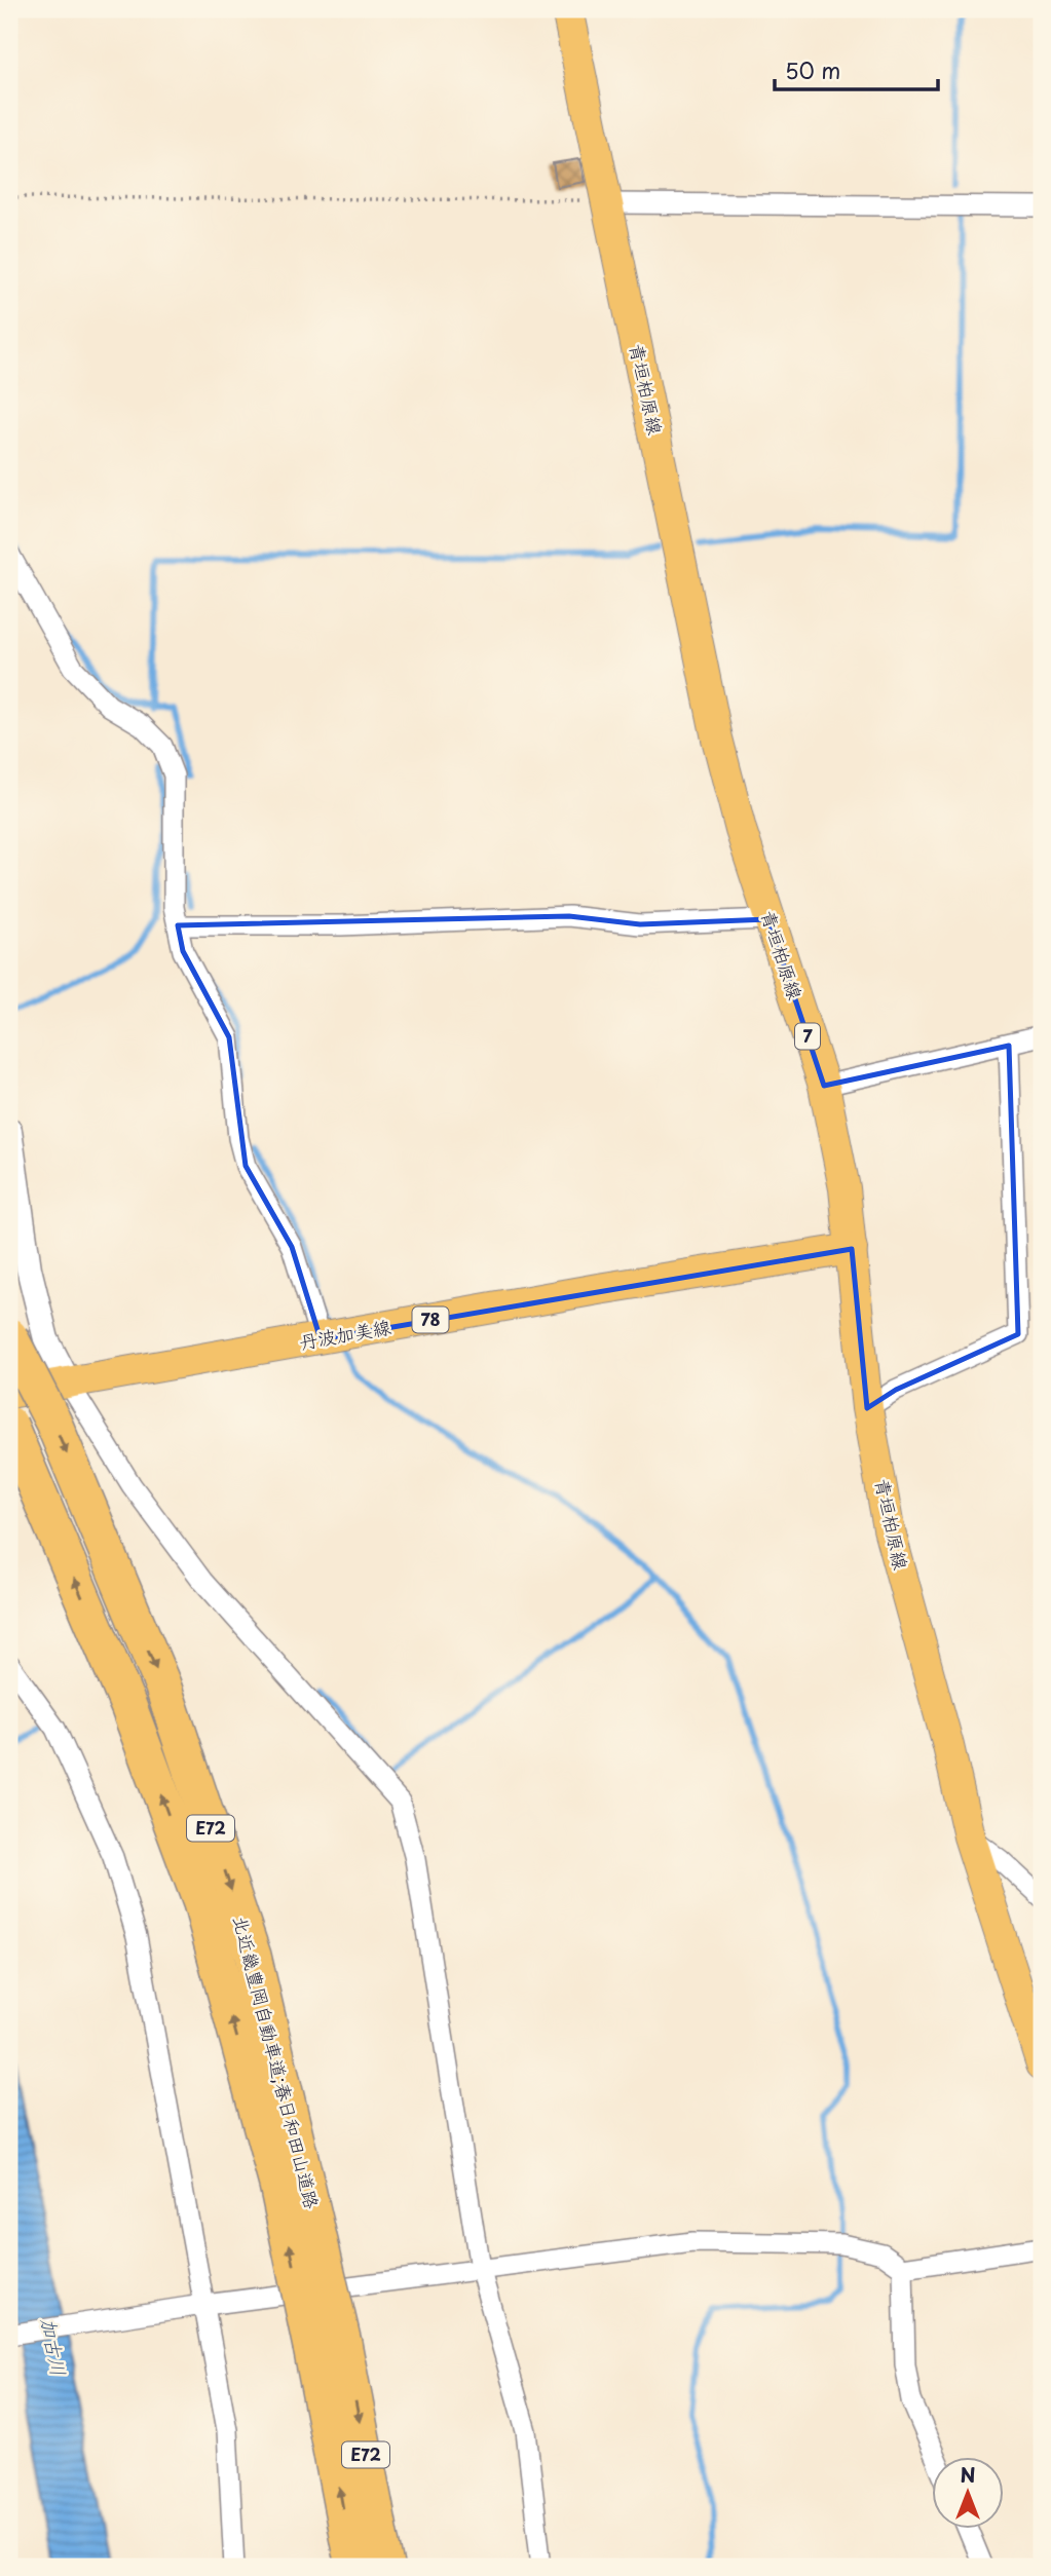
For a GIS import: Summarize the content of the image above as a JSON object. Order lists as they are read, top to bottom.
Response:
{
  "streets": {
    "highway": ["E72", "北近畿豊岡自動車道;春日和田山道路"],
    "main road": [
      "青垣柏原線",
      "7",
      "78",
      "丹波加美線"
    ]
  },
  "crossings": [
    ["青垣柏原線", "丹波加美線"]
  ],
  "water": ["加古川"],
  "scale_bar": "50 m",
  "north": "top"
}
